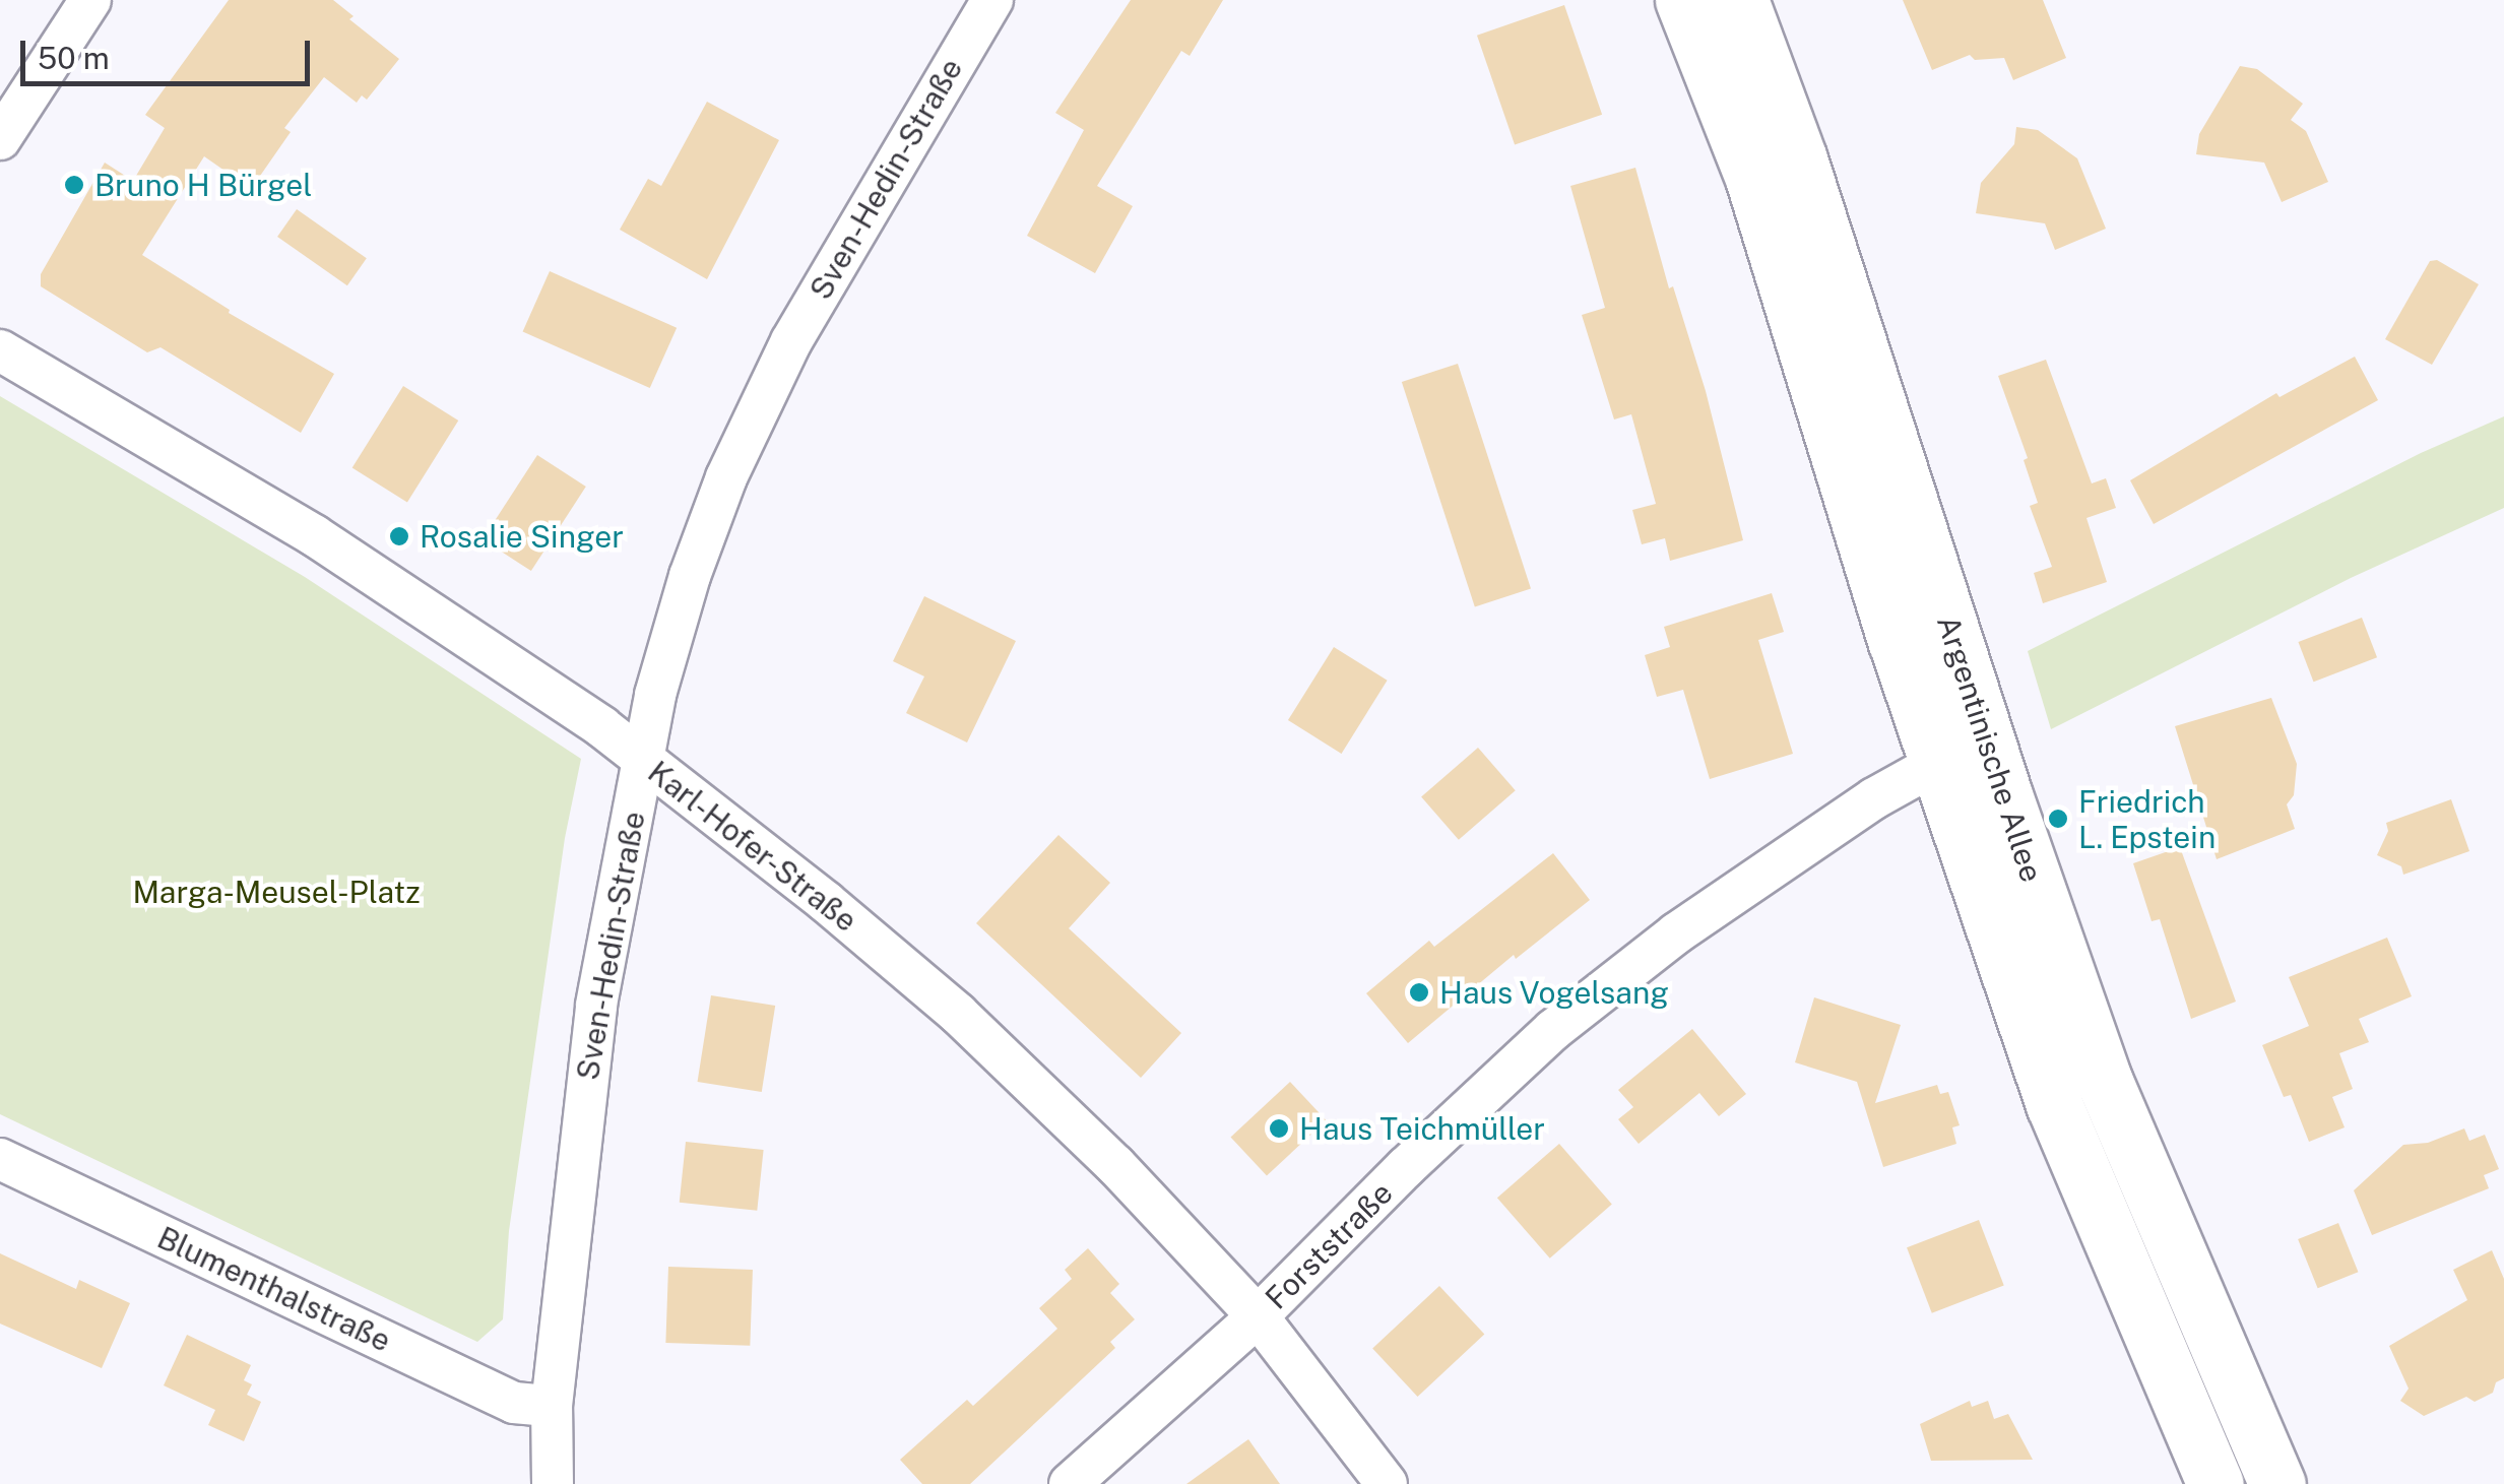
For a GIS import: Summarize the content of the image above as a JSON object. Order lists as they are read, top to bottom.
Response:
{
  "streets": {
    "main road": ["Argentinische Allee"],
    "street": [
      "Sven-Hedin-Straße",
      "Karl-Hofer-Straße",
      "Forststraße",
      "Blumenthalstraße"
    ]
  },
  "crossings": [
    ["Sven-Hedin-Straße", "Karl-Hofer-Straße"],
    ["Sven-Hedin-Straße", "Blumenthalstraße"],
    ["Argentinische Allee", "Forststraße"],
    ["Karl-Hofer-Straße", "Forststraße"]
  ],
  "parks": ["Marga-Meusel-Platz"],
  "places": [
    "Bruno H Bürgel",
    "Rosalie Singer",
    "Friedrich L. Epstein",
    "Haus Vogelsang",
    "Haus Teichmüller"
  ],
  "scale_bar": "50 m"
}
